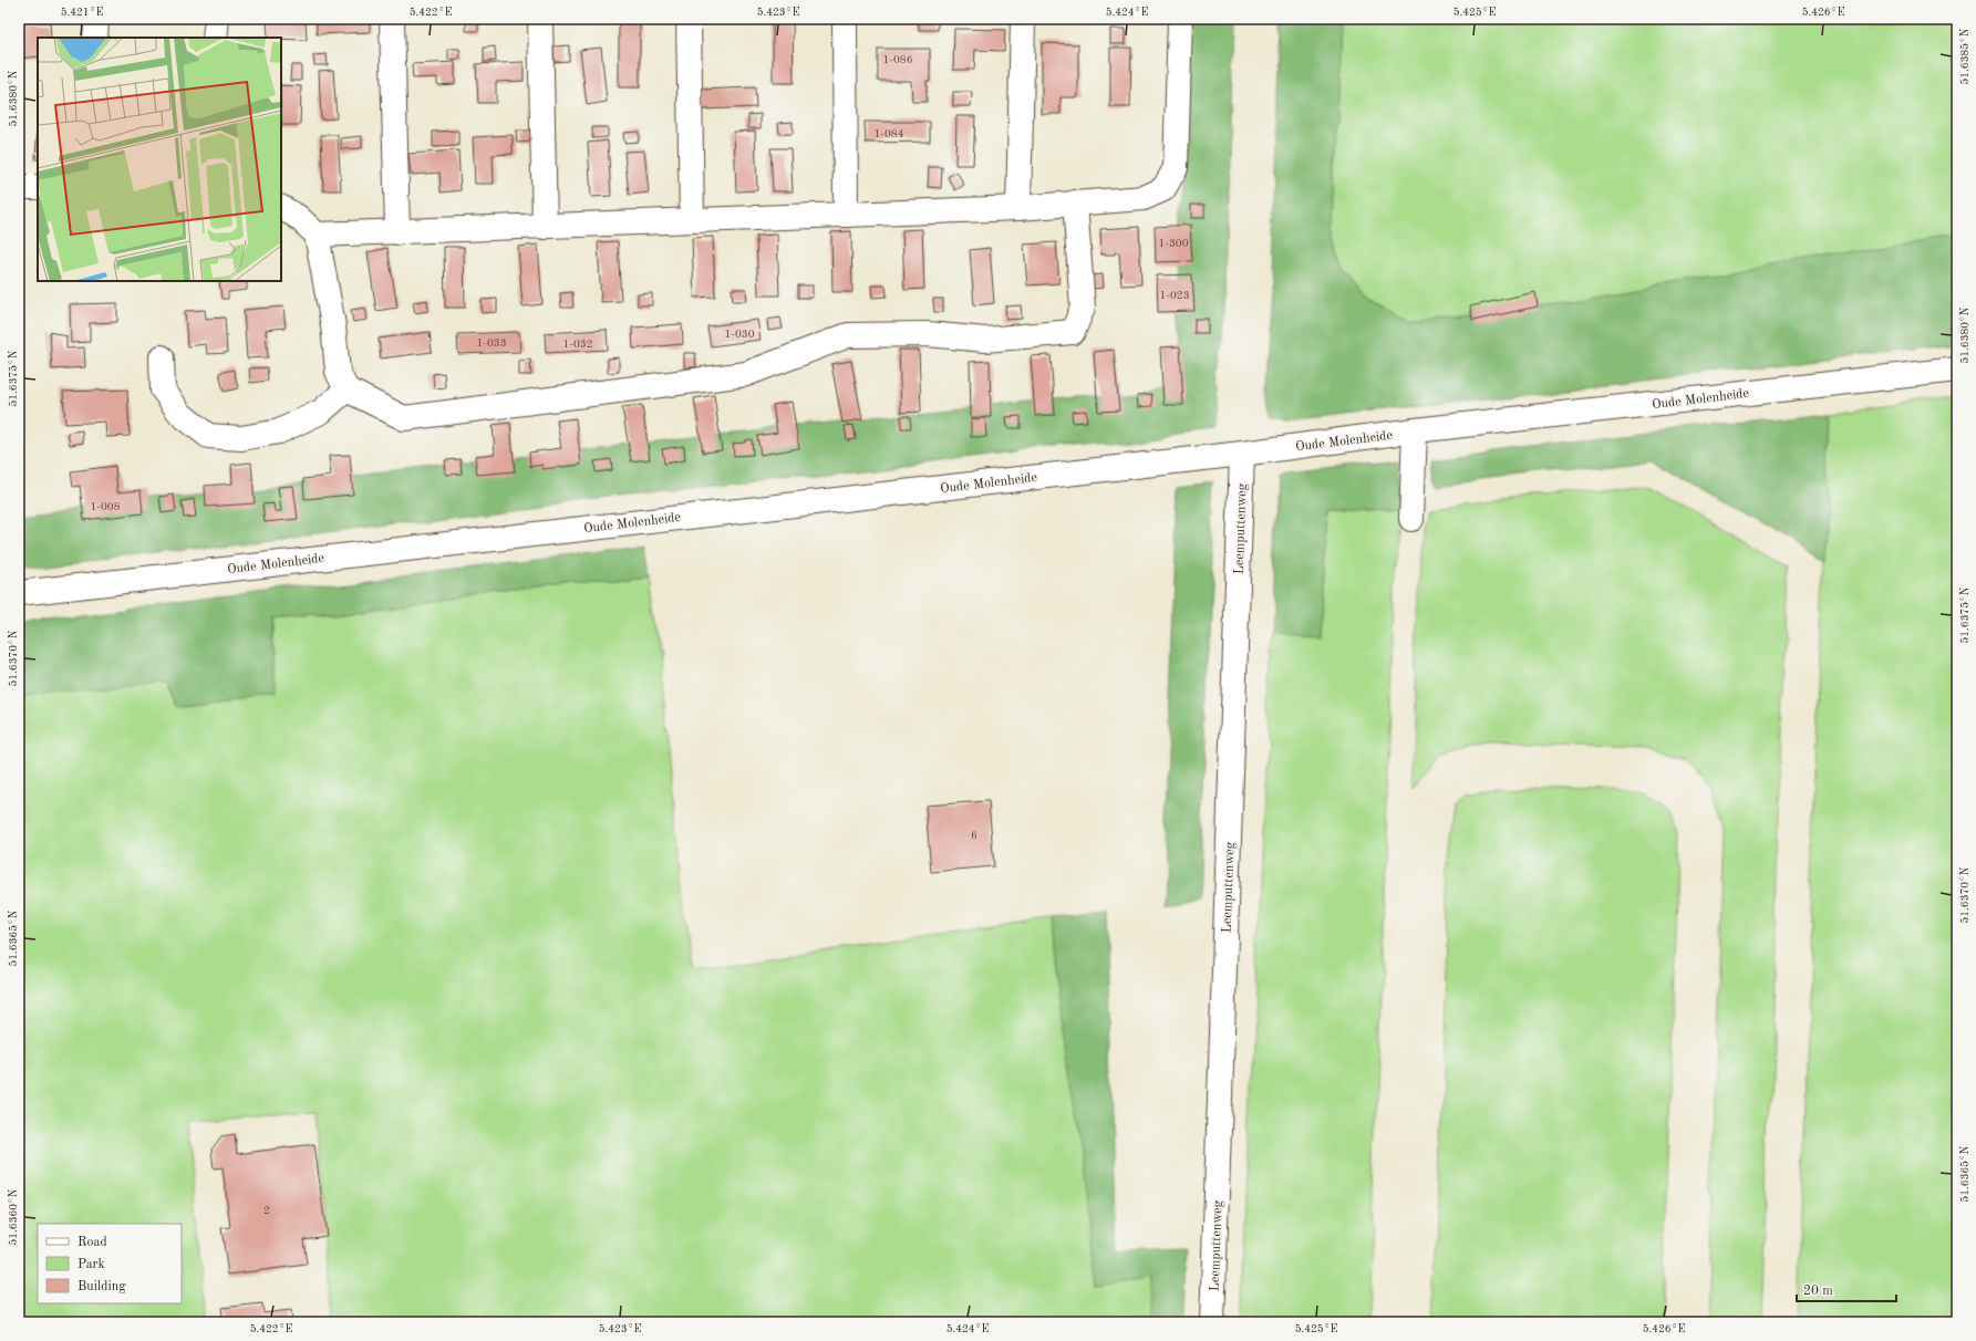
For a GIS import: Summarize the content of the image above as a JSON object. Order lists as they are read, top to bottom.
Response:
{
  "streets": {
    "street": ["Oude Molenheide", "Leemputtenweg"]
  },
  "crossings": [
    ["Oude Molenheide", "Leemputtenweg"]
  ],
  "house_numbers": [
    "1-086",
    "1-084",
    "1-300",
    "1-023",
    "1-030",
    "1-033",
    "1-032",
    "1-008",
    "6",
    "2"
  ],
  "legend": ["Road", "Park", "Building"],
  "scale_bar": "20 m",
  "coordinates": [
    "5.421°E",
    "5.422°E",
    "5.423°E",
    "5.424°E",
    "5.425°E",
    "5.426°E",
    "51.6385°N",
    "51.6380°N",
    "51.6375°N",
    "51.6370°N",
    "51.6365°N",
    "51.6360°N"
  ]
}
